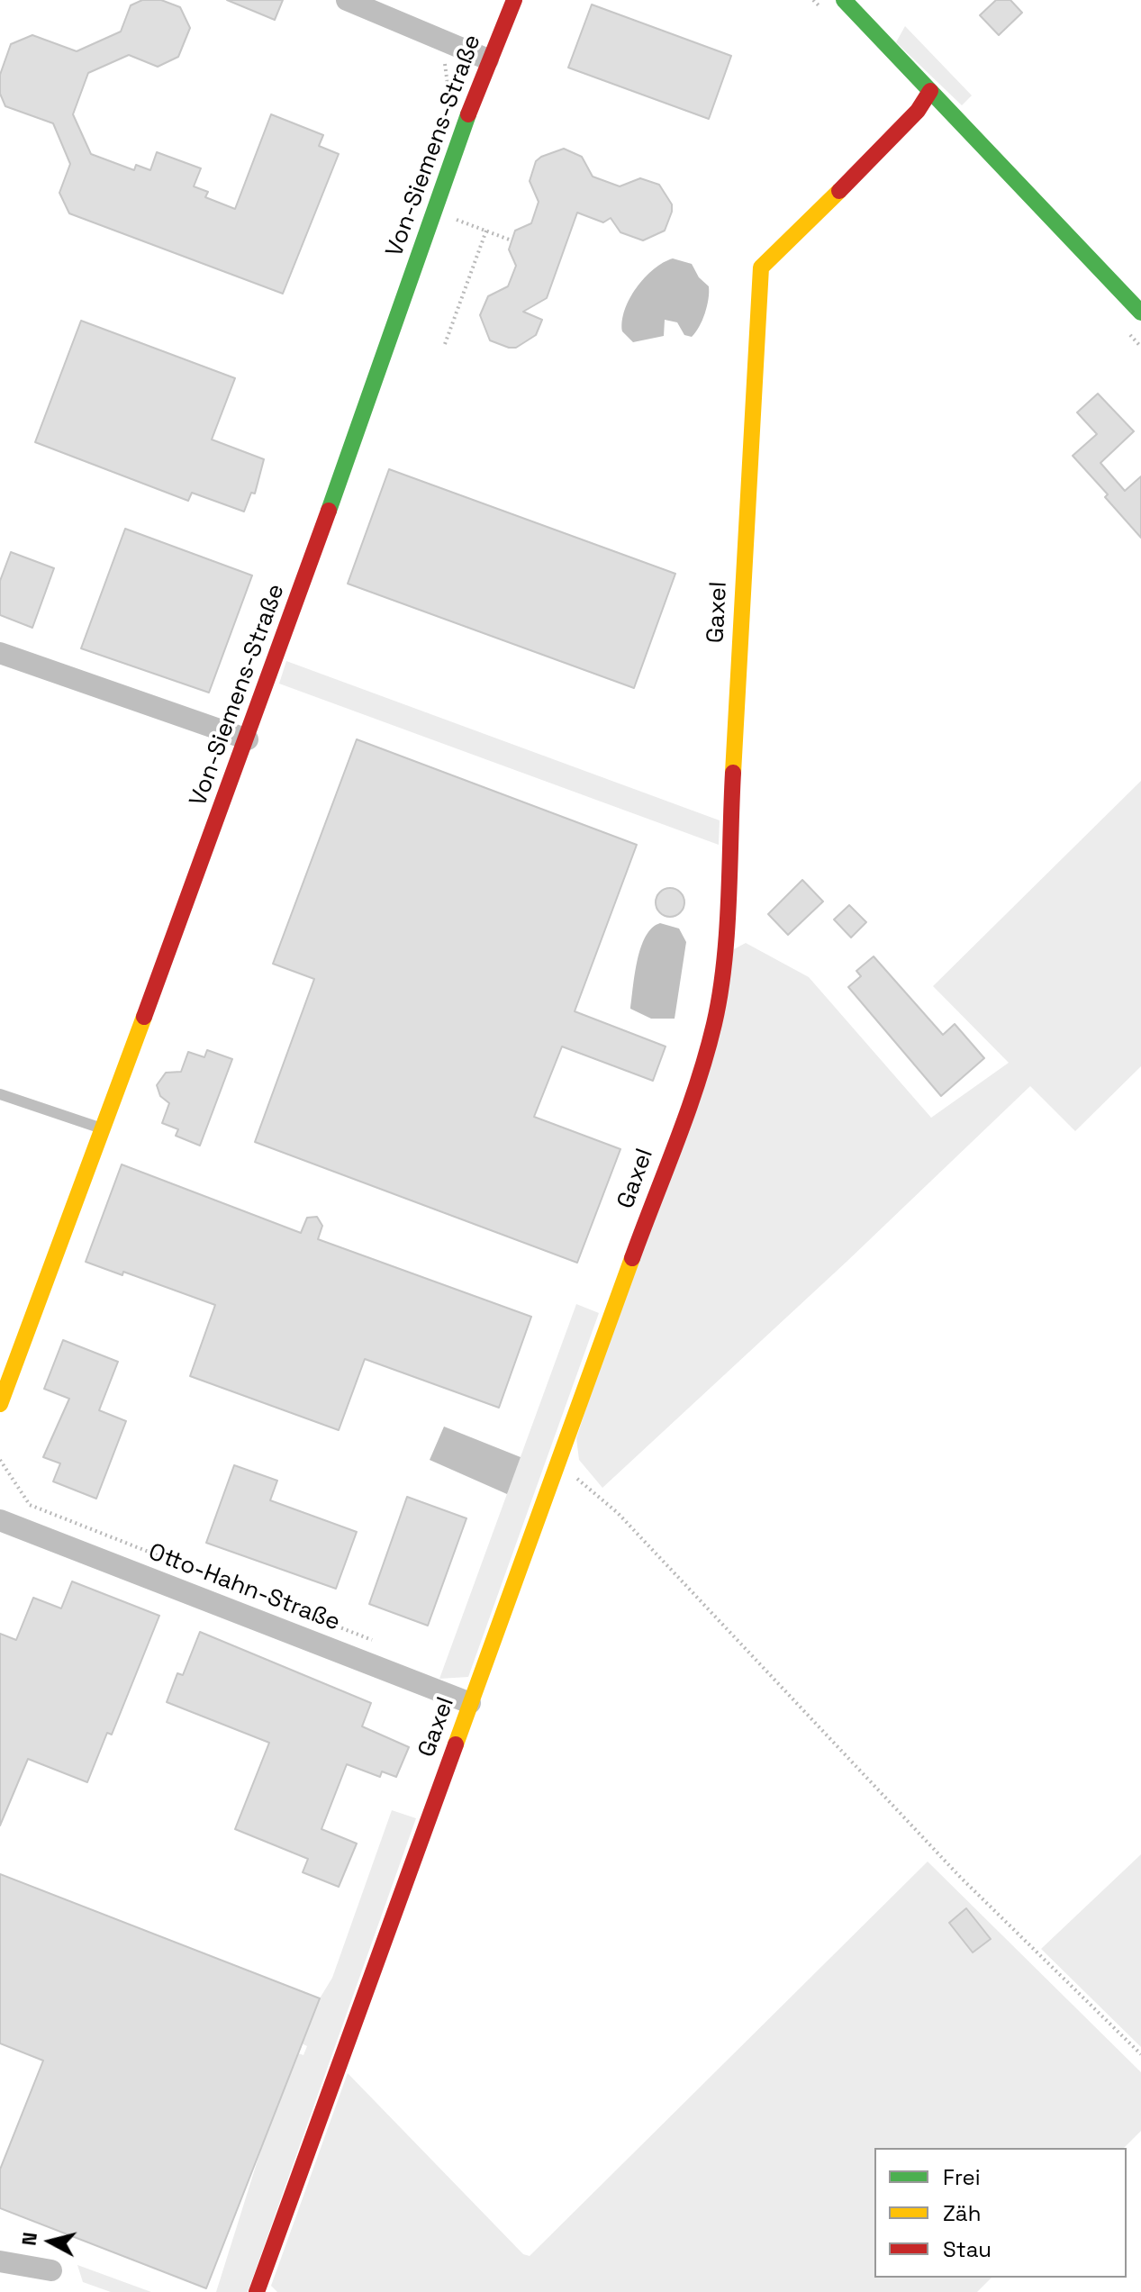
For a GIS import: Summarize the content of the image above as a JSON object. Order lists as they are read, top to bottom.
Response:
{
  "streets": {
    "street": ["Von-Siemens-Straße", "Gaxel", "Otto-Hahn-Straße"]
  },
  "crossings": [
    ["Gaxel", "Otto-Hahn-Straße"]
  ],
  "legend": ["Frei", "Zäh", "Stau"],
  "north": "left"
}
